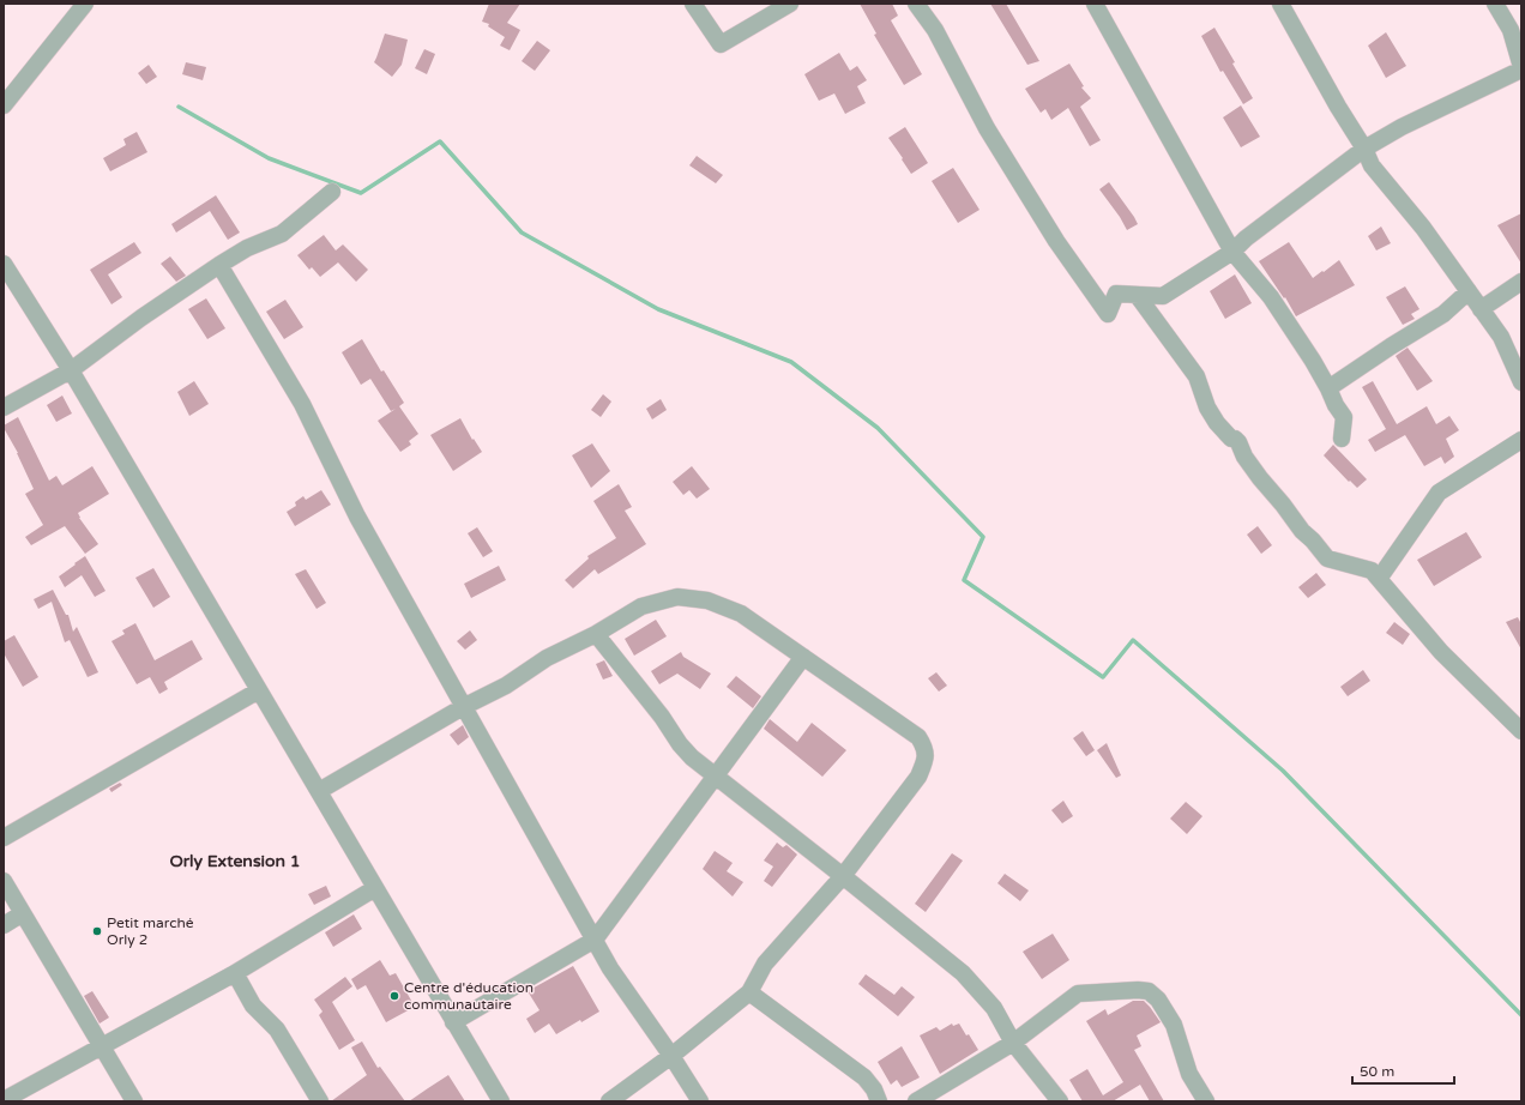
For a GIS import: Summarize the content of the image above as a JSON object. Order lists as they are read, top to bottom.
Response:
{
  "districts": ["Orly Extension 1"],
  "places": ["Petit marché Orly 2", "Centre d'éducation communautaire"],
  "scale_bar": "50 m"
}
